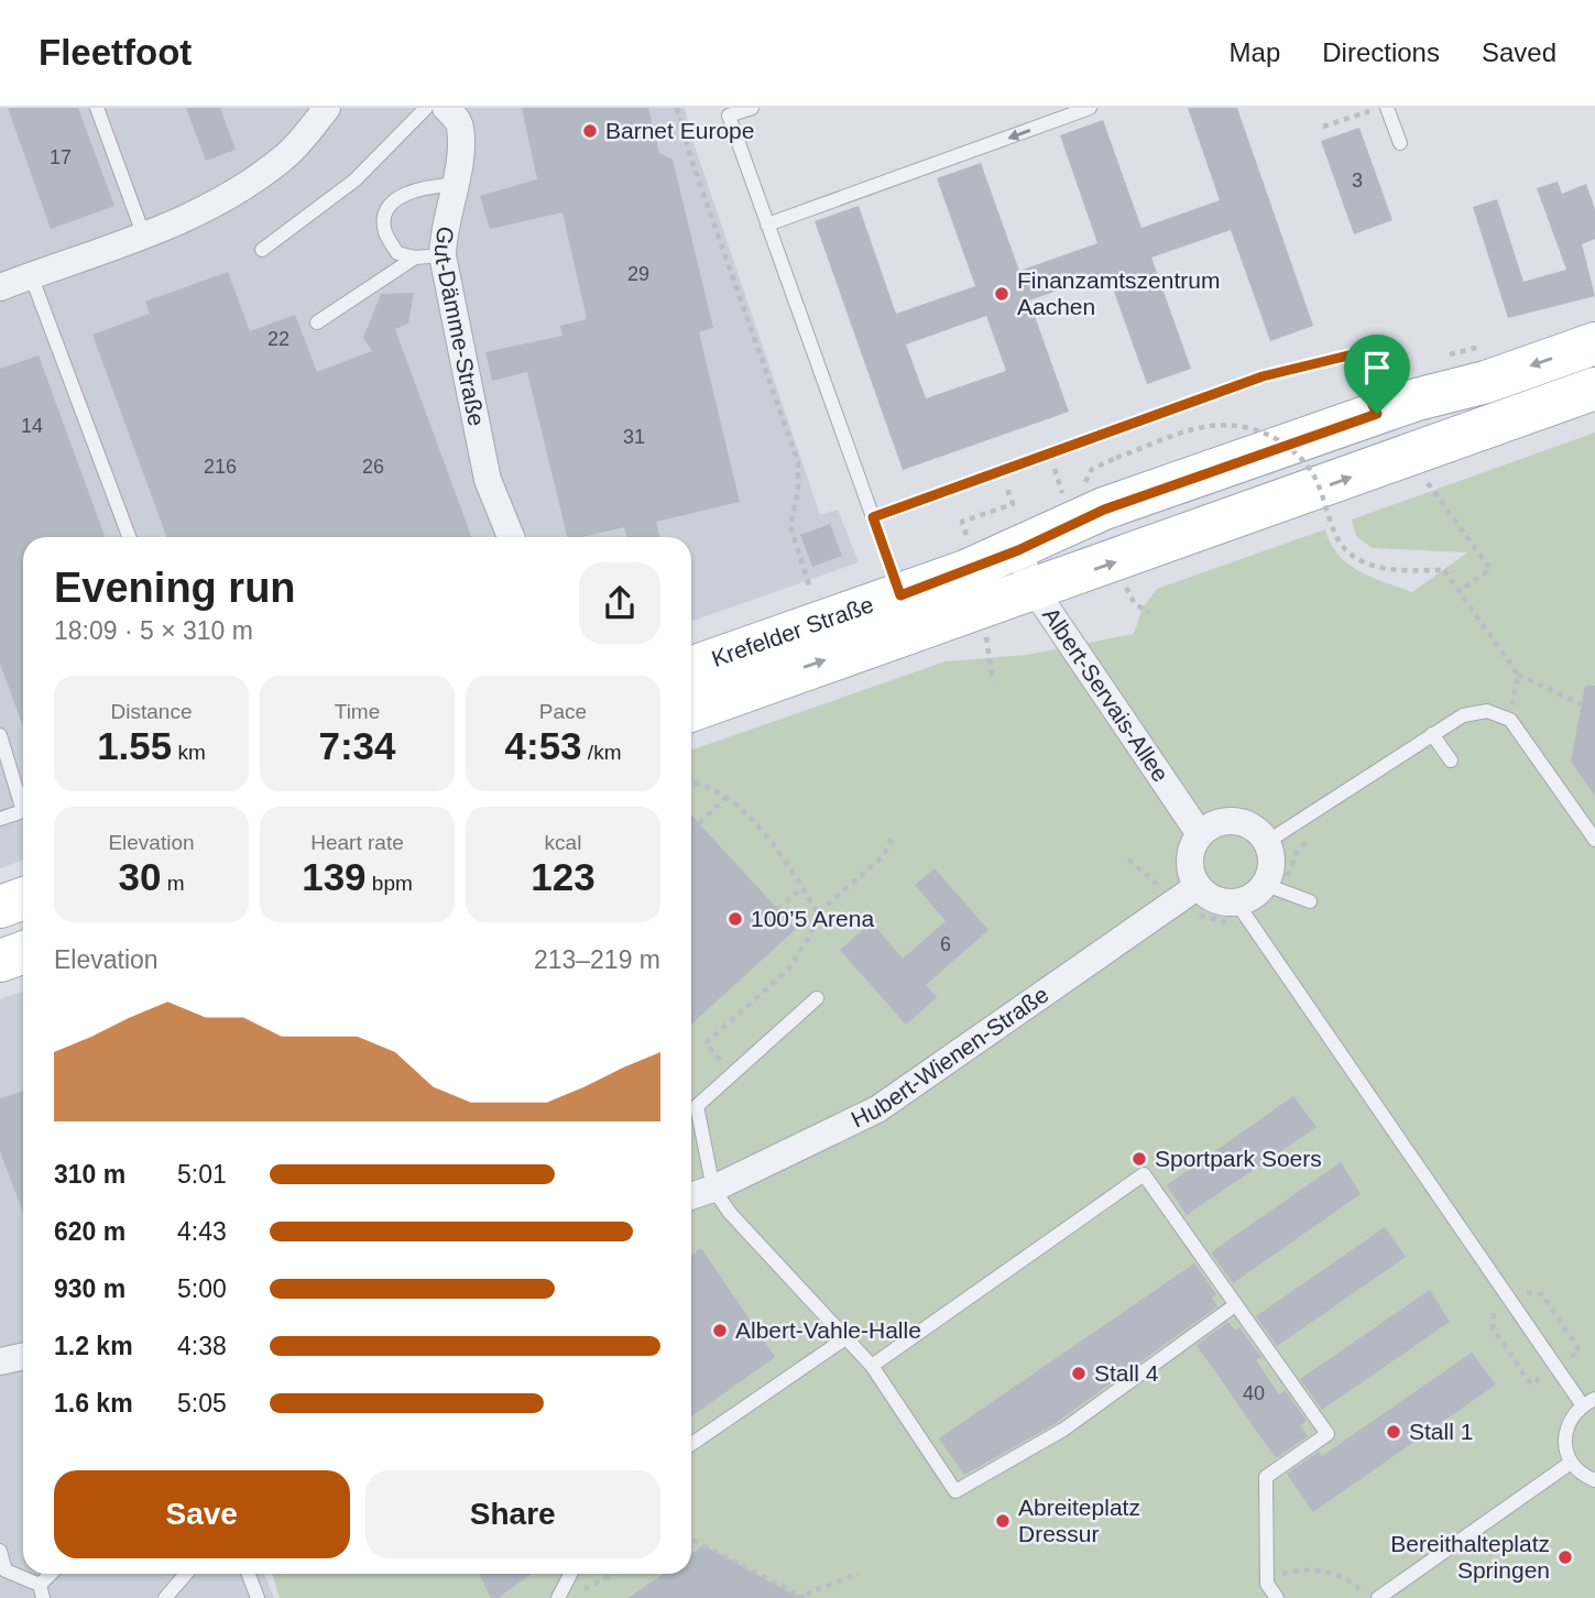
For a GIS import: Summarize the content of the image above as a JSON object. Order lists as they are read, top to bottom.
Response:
{
  "streets": {
    "main road": ["Krefelder Straße"],
    "street": ["Gut-Dämme-Straße", "Albert-Servais-Allee", "Hubert-Wienen-Straße"]
  },
  "crossings": [
    ["Krefelder Straße", "Albert-Servais-Allee"],
    ["Albert-Servais-Allee", "Hubert-Wienen-Straße"]
  ],
  "places": [
    "Barnet Europe",
    "Finanzamtszentrum Aachen",
    "100’5 Arena",
    "Sportpark Soers",
    "Albert-Vahle-Halle",
    "Stall 4",
    "Stall 1",
    "Abreiteplatz Dressur",
    "Bereithalteplatz Springen"
  ],
  "house_numbers": [
    "17",
    "3",
    "29",
    "22",
    "14",
    "31",
    "216",
    "26",
    "6",
    "40"
  ],
  "page": {
    "header": "Fleetfoot",
    "nav": ["Map", "Directions", "Saved"],
    "heading": ["Evening run", "18:09 · 5 × 310 m"],
    "stats": [
      ["Distance", "1.55 km"],
      ["Time", "7:34"],
      ["Pace", "4:53 /km"],
      ["Elevation", "30 m"],
      ["Heart rate", "139 bpm"],
      ["kcal", "123"]
    ],
    "chart": ["Elevation", "213–219 m"],
    "list": [
      {
        "name": "310 m",
        "note": "5:01"
      },
      {
        "name": "620 m",
        "note": "4:43"
      },
      {
        "name": "930 m",
        "note": "5:00"
      },
      {
        "name": "1.2 km",
        "note": "4:38"
      },
      {
        "name": "1.6 km",
        "note": "5:05"
      }
    ],
    "buttons": ["Save", "Share"]
  }
}
